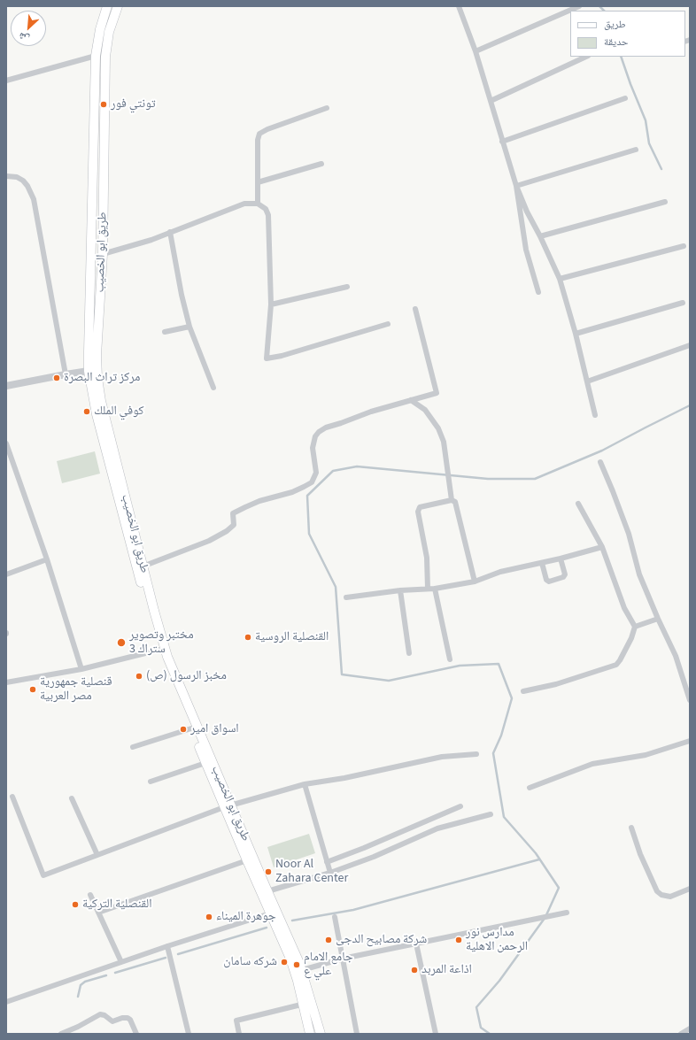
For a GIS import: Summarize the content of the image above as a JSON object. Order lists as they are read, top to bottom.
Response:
{
  "streets": {
    "main road": ["طريق ابو الخصيب"]
  },
  "places": [
    "تونتي فور",
    "مركز تراث البصرة",
    "كوفي الملك",
    "القنصلية الروسية",
    "مختبر وتصوير ستراك 3",
    "مخبز الرسول (ص)",
    "قنصلية جمهورية مصر العربية",
    "اسواق امير",
    "Noor Al Zahara Center",
    "القنصلية التركية",
    "جوهرة الميناء",
    "شركة مصابيح الدجى",
    "مدارس نور الرحمن الاهلية",
    "شركه سامان",
    "جامع الامام علي ع",
    "اذاعة المربد"
  ],
  "legend": ["طريق", "حديقة"],
  "north": "bottom left"
}
